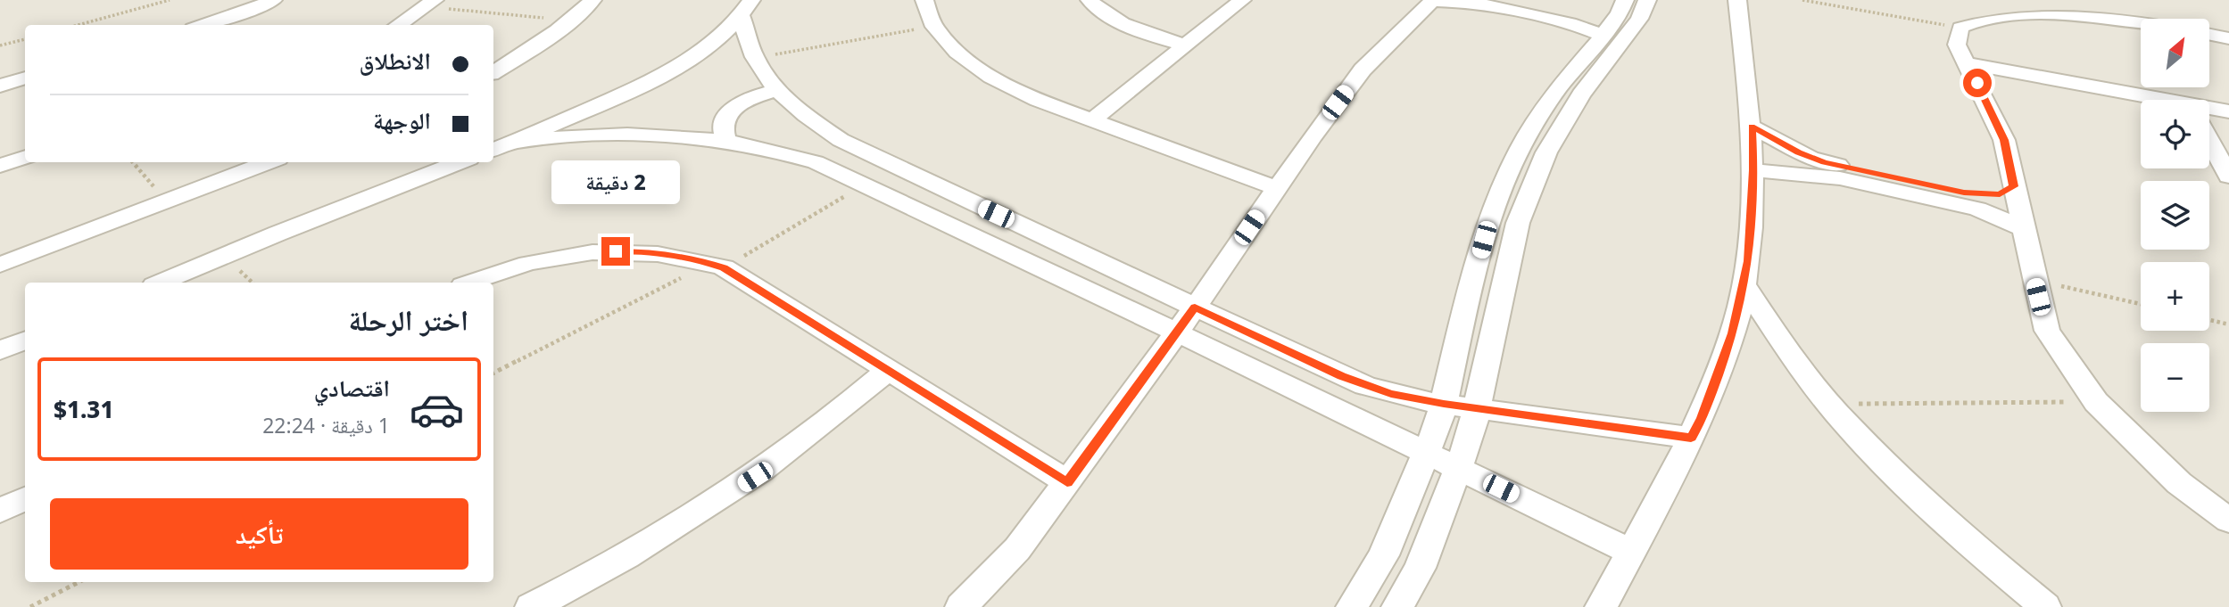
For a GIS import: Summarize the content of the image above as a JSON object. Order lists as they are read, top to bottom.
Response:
{
  "north": "top right",
  "page": {
    "map_buttons": ["+", "−"],
    "banner": ["الانطلاق", "الوجهة"],
    "bubble": "2 دقيقة",
    "heading": "اختر الرحلة",
    "list": [
      {
        "name": "اقتصادي",
        "note": "1 دقيقة · 22:24",
        "value": "$1.31"
      }
    ],
    "buttons": "تأكيد"
  }
}
